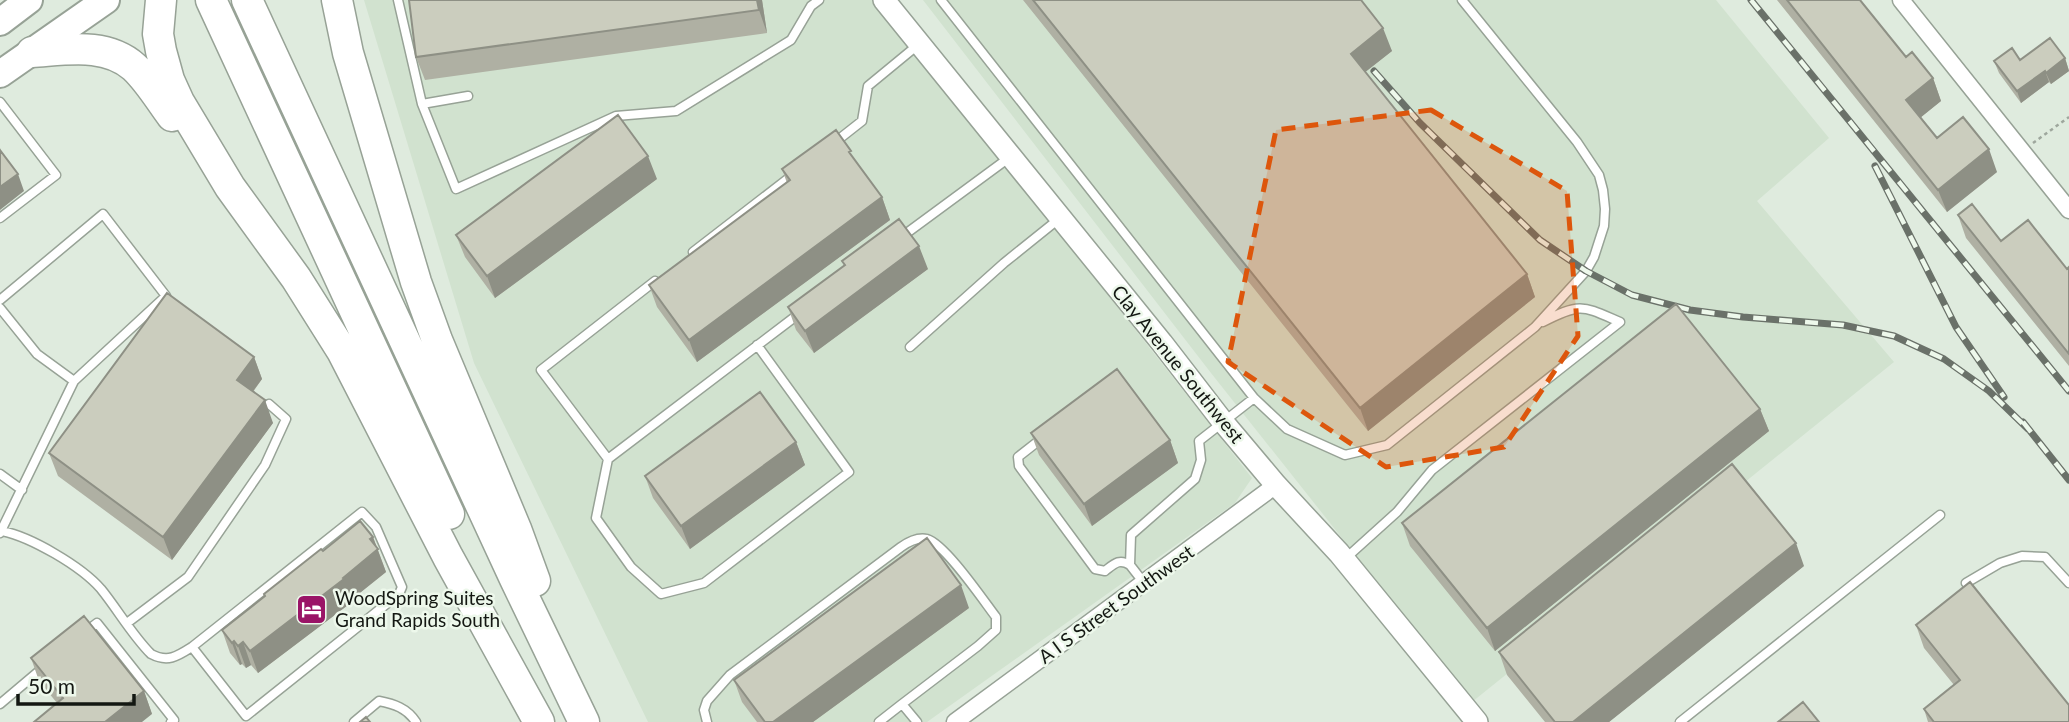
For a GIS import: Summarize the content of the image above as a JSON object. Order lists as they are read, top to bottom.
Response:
{
  "streets": {
    "street": ["Clay Avenue Southwest", "A I S Street Southwest"]
  },
  "crossings": [
    ["Clay Avenue Southwest", "A I S Street Southwest"]
  ],
  "places": {
    "hotel": ["WoodSpring Suites Grand Rapids South"]
  },
  "scale_bar": "50 m"
}
